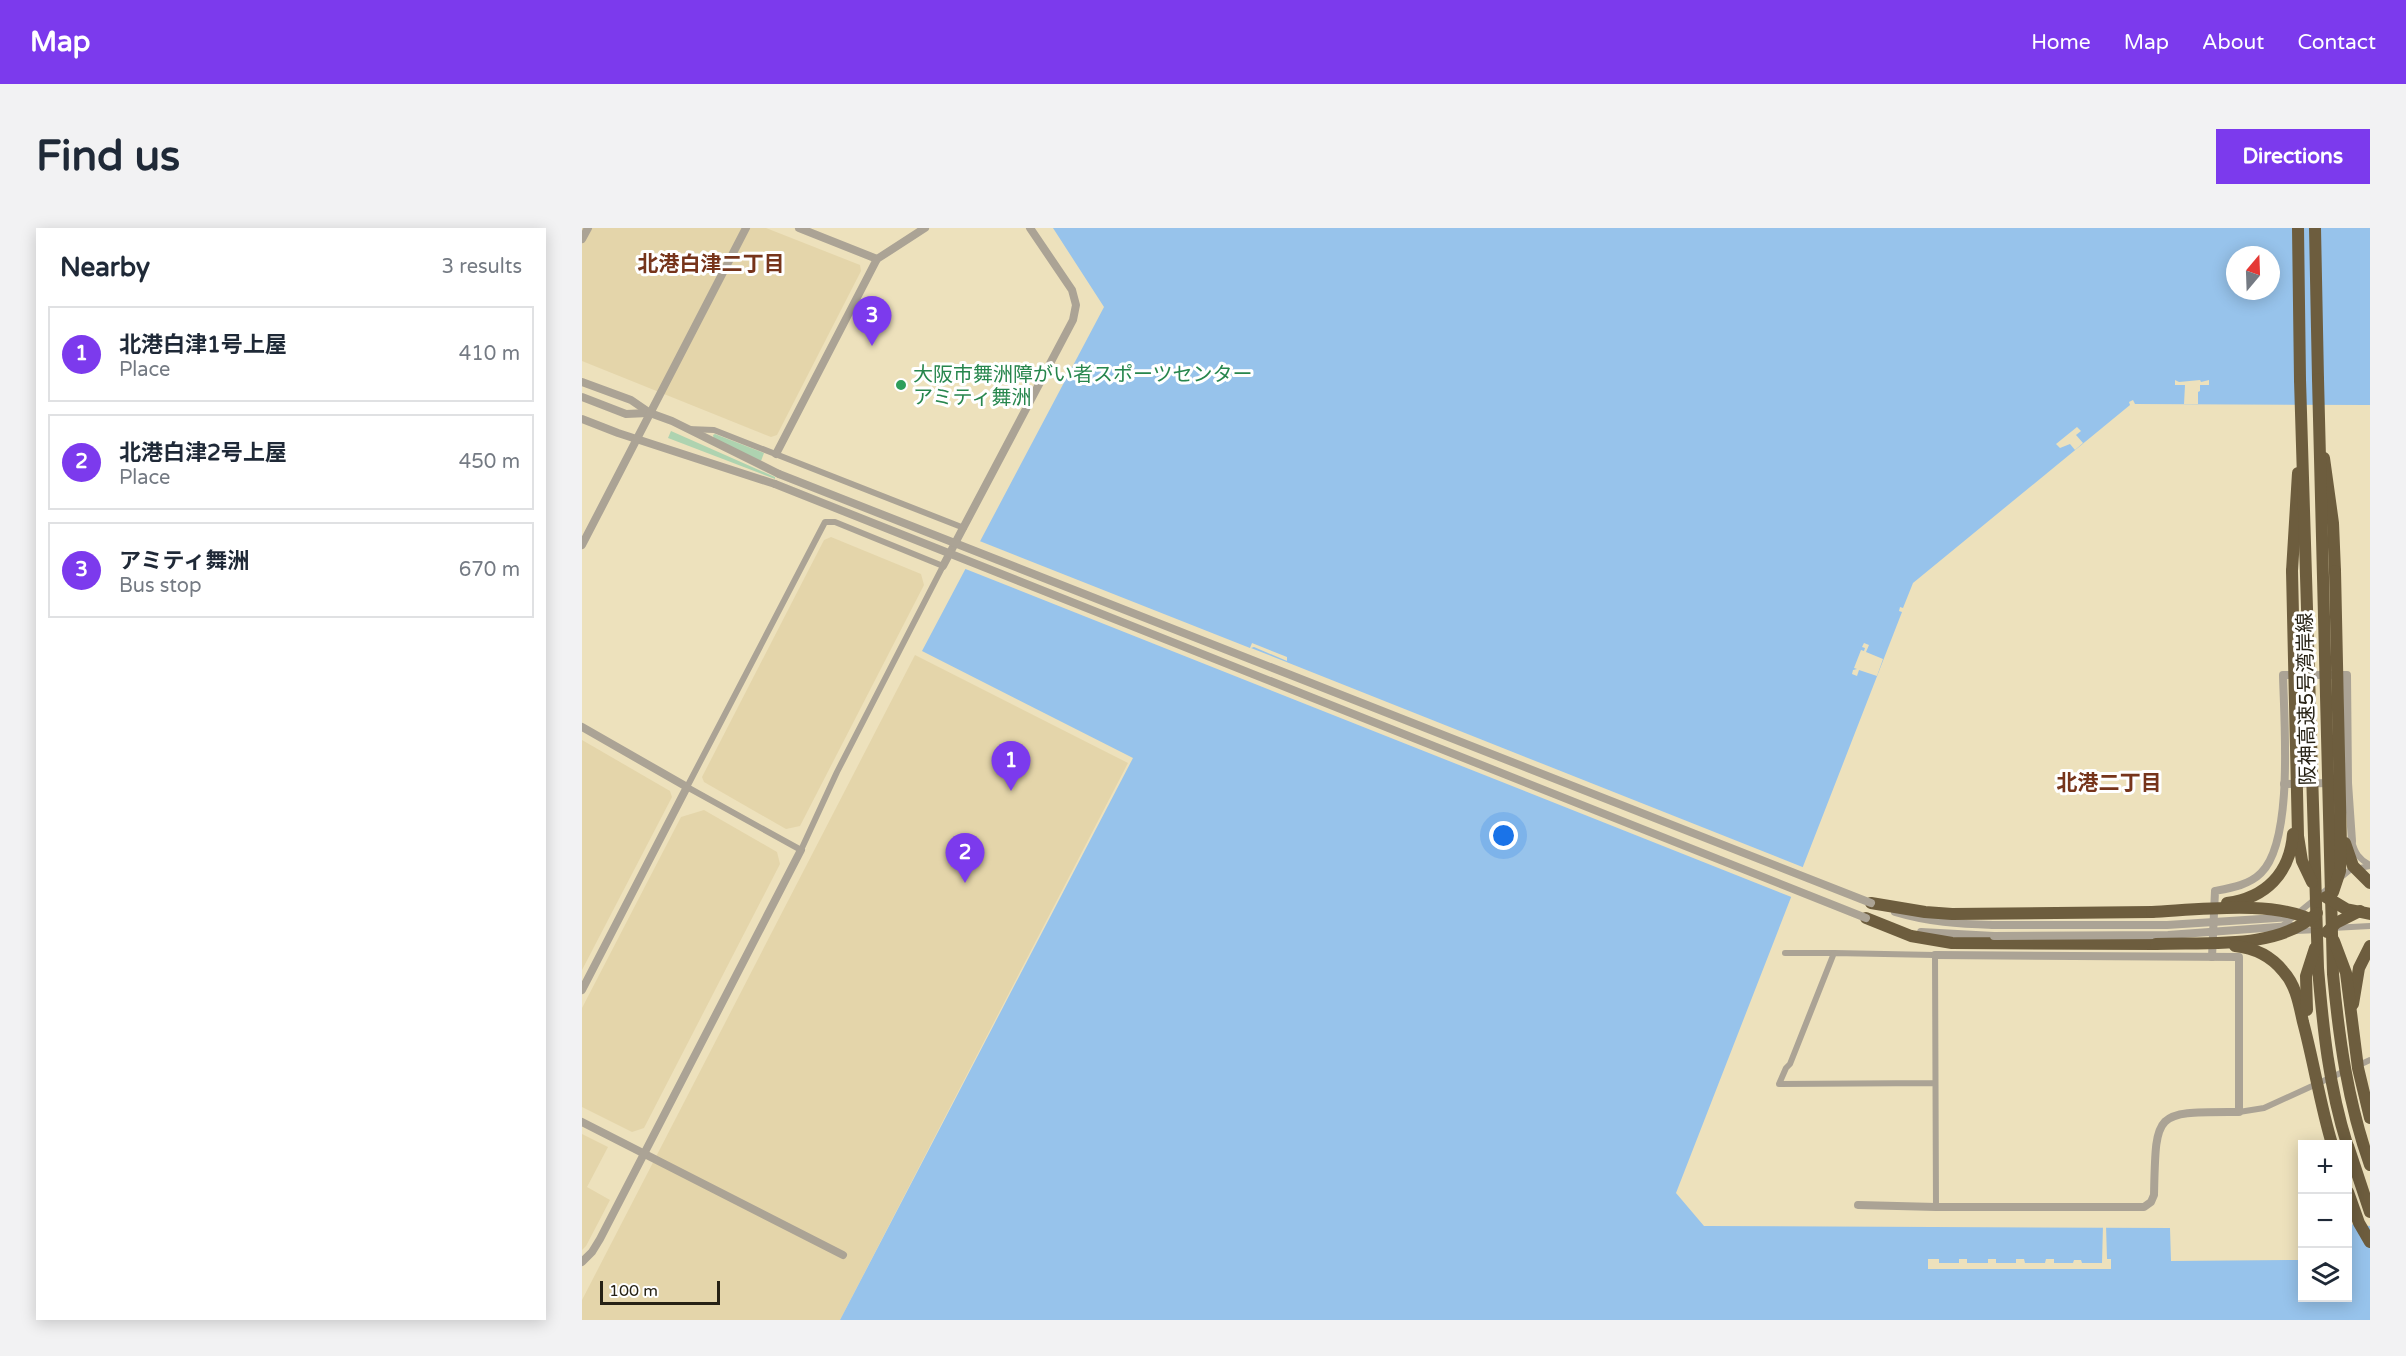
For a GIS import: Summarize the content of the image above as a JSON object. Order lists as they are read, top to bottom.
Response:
{
  "streets": {
    "highway": ["阪神高速5号湾岸線"]
  },
  "districts": ["北港白津二丁目", "北港二丁目"],
  "places": ["大阪市舞洲障がい者スポーツセンター アミティ舞洲"],
  "scale_bar": "100 m",
  "north": "top",
  "page": {
    "header": "Map",
    "nav": [
      "Home",
      "Map",
      "About",
      "Contact"
    ],
    "buttons": "Directions",
    "title": "Find us",
    "heading": ["Nearby", "3 results"],
    "pins": ["3", "1", "2"],
    "list": [
      {
        "mark": "1",
        "name": "北港白津1号上屋",
        "note": "Place",
        "value": "410 m"
      },
      {
        "mark": "2",
        "name": "北港白津2号上屋",
        "note": "Place",
        "value": "450 m"
      },
      {
        "mark": "3",
        "name": "アミティ舞洲",
        "note": "Bus stop",
        "value": "670 m"
      }
    ],
    "map_buttons": ["+", "−"],
    "scale": "100 m"
  }
}
